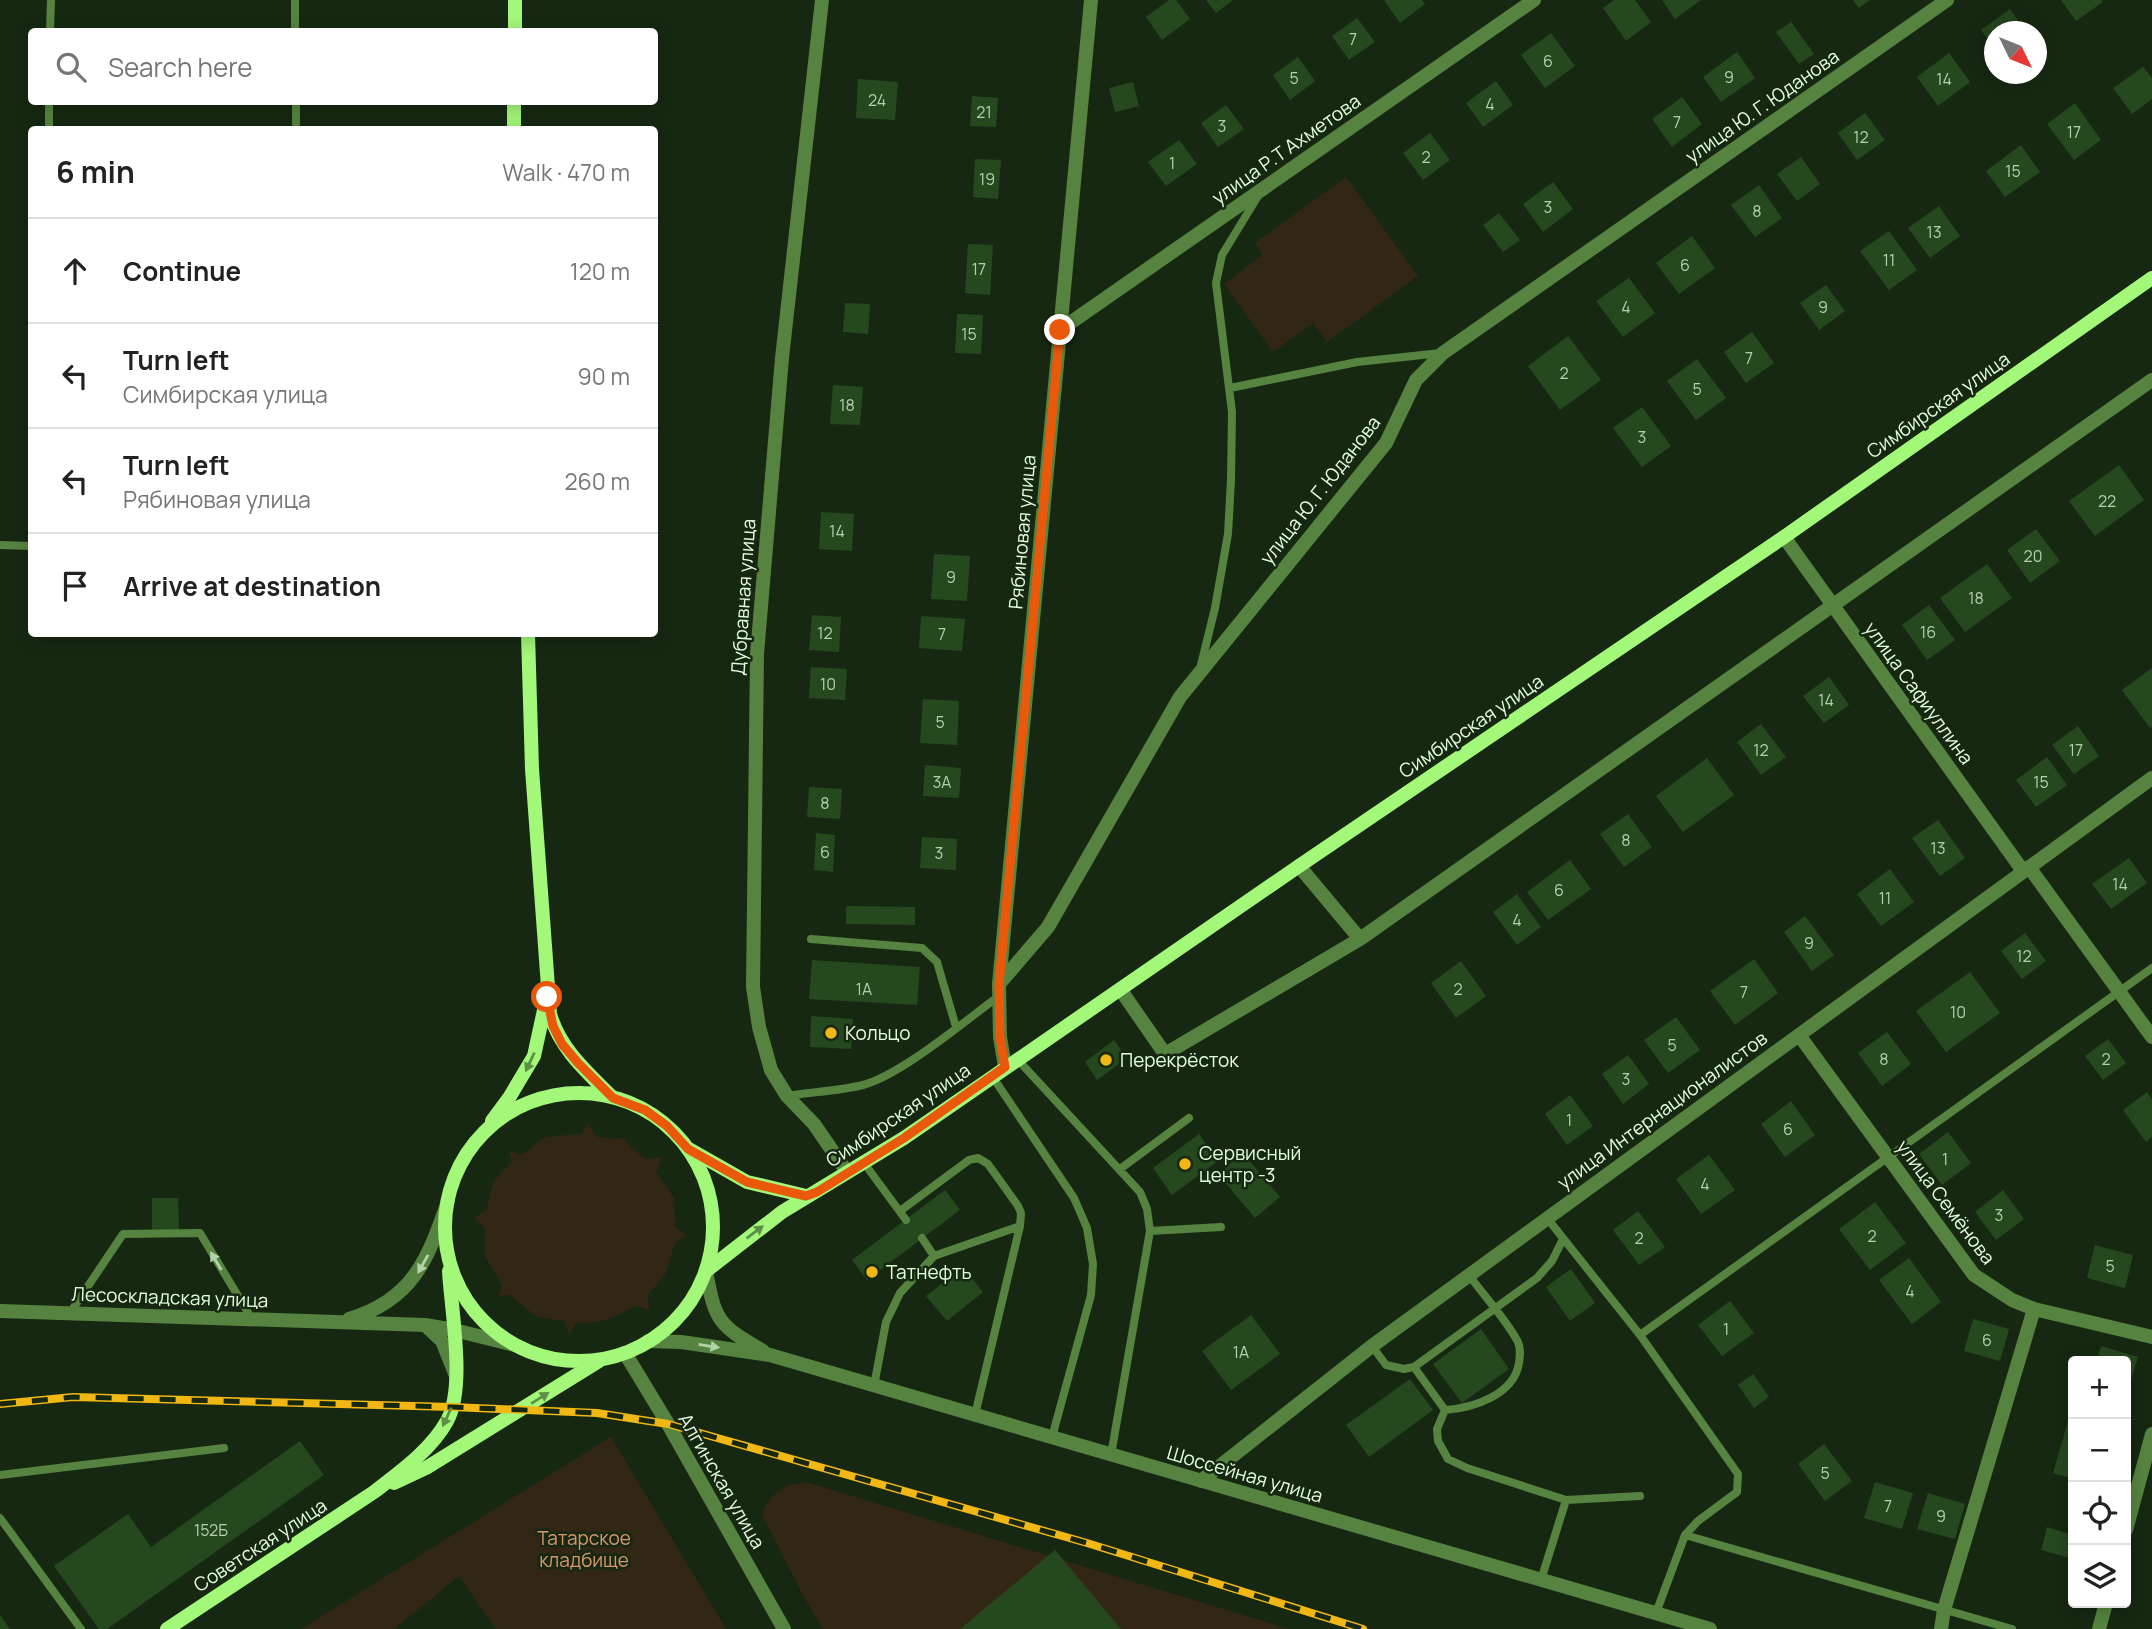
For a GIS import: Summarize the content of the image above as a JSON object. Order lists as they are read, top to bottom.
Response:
{
  "streets": {
    "main road": ["Симбирская улица", "Советская улица"],
    "street": [
      "улица Ю. Г. Юданова",
      "улица Р.Т Ахметова",
      "Рябиновая улица",
      "Дубравная улица",
      "улица Сафиуллина",
      "улица Интернационалистов",
      "улица Семёнова",
      "Лесоскладская улица",
      "Шоссейная улица",
      "Алгинская улица"
    ]
  },
  "crossings": [
    ["улица Ю. Г. Юданова", "Рябиновая улица"],
    ["улица Р.Т Ахметова", "Рябиновая улица"],
    ["Симбирская улица", "Рябиновая улица"],
    ["Симбирская улица", "Дубравная улица"],
    ["Симбирская улица", "улица Сафиуллина"],
    ["улица Сафиуллина", "улица Интернационалистов"],
    ["улица Интернационалистов", "улица Семёнова"],
    ["улица Интернационалистов", "Шоссейная улица"]
  ],
  "parks": ["Татарское кладбище"],
  "places": [
    "Кольцо",
    "Перекрёсток",
    "Сервисный центр -3",
    "Татнефть"
  ],
  "house_numbers": [
    "7",
    "6",
    "9",
    "5",
    "14",
    "24",
    "4",
    "21",
    "7",
    "3",
    "17",
    "12",
    "2",
    "1",
    "15",
    "19",
    "3",
    "8",
    "13",
    "11",
    "6",
    "17",
    "4",
    "9",
    "15",
    "7",
    "2",
    "5",
    "18",
    "3",
    "22",
    "14",
    "20",
    "9",
    "18",
    "16",
    "12",
    "7",
    "10",
    "14",
    "5",
    "12",
    "17",
    "3А",
    "15",
    "8",
    "8",
    "13",
    "6",
    "3",
    "14",
    "6",
    "11",
    "4",
    "9",
    "12",
    "1А",
    "2",
    "7",
    "10",
    "5",
    "8",
    "2",
    "3",
    "1",
    "6",
    "1",
    "4",
    "3",
    "2",
    "2",
    "5",
    "4",
    "1",
    "6",
    "1А",
    "5",
    "7",
    "9",
    "152Б"
  ],
  "north": "bottom right",
  "page": {
    "search": "Search here",
    "heading": ["6 min", "Walk · 470 m"],
    "list": [
      ["Continue", "120 m"],
      ["Turn left", "Симбирская улица", "90 m"],
      ["Turn left", "Рябиновая улица", "260 m"],
      "Arrive at destination"
    ],
    "map_buttons": ["+", "−"]
  }
}
